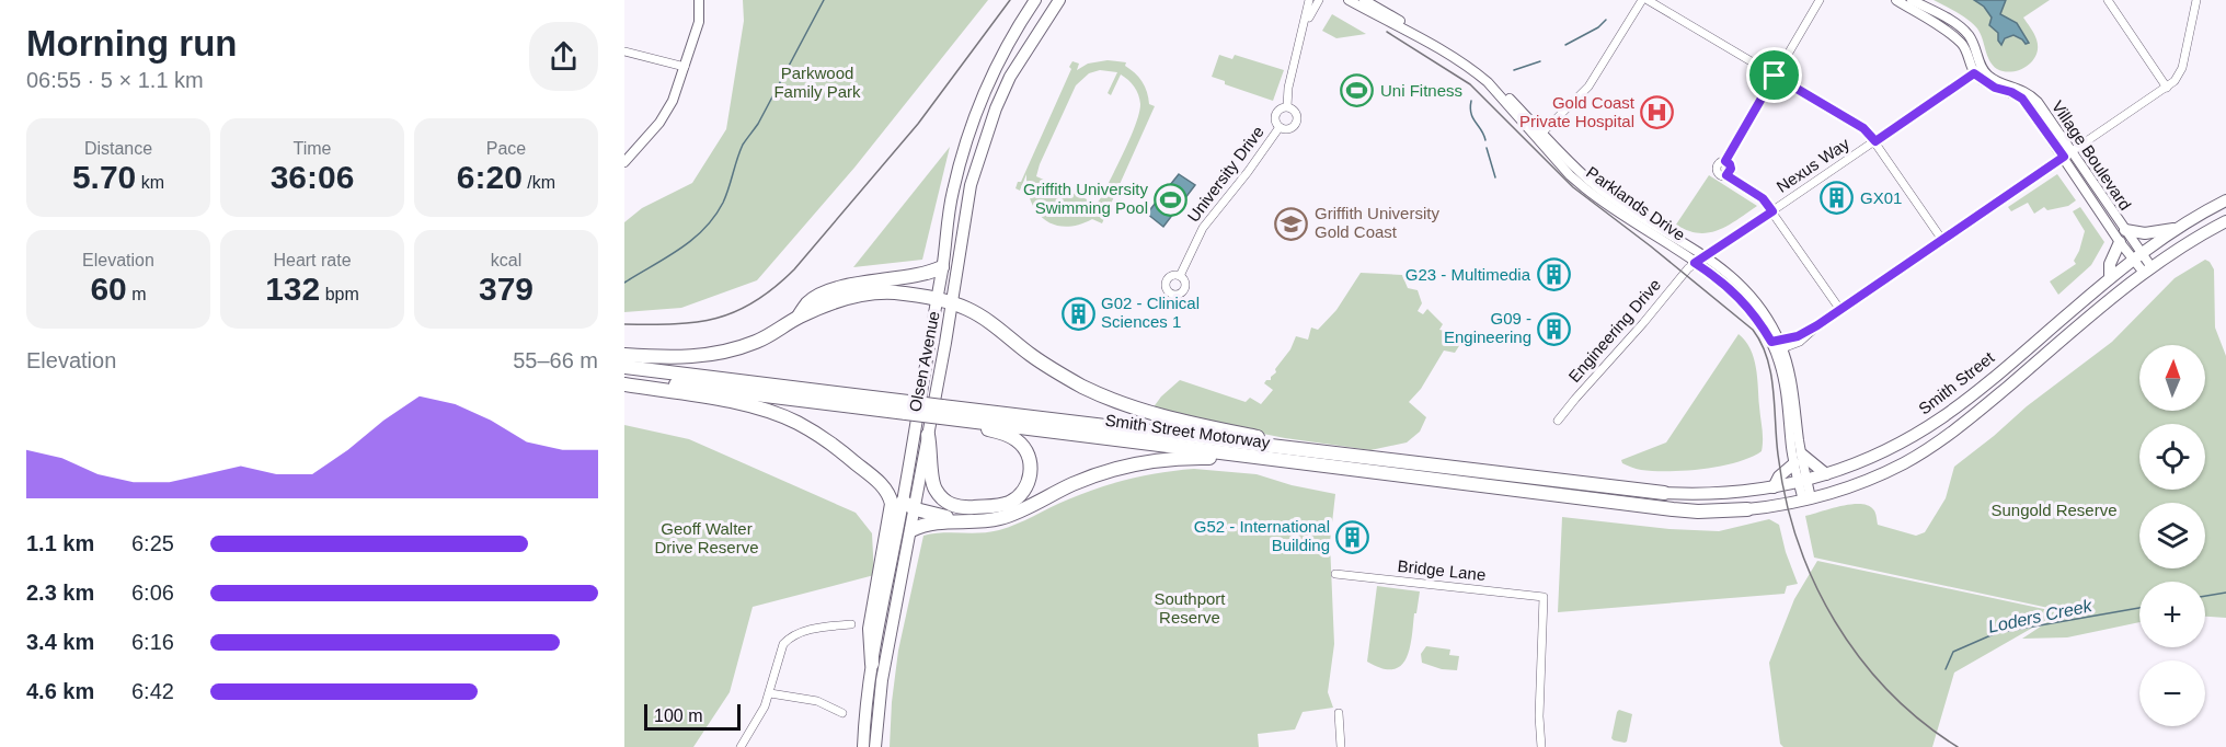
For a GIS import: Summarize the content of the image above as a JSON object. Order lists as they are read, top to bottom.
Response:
{
  "streets": {
    "highway": ["Smith Street Motorway"],
    "main road": ["Olsen Avenue", "Smith Street"],
    "street": [
      "Village Boulevard",
      "Nexus Way",
      "University Drive",
      "Parklands Drive",
      "Engineering Drive",
      "Bridge Lane"
    ]
  },
  "crossings": [
    ["Village Boulevard", "Nexus Way"],
    ["Village Boulevard", "Smith Street"],
    ["Nexus Way", "Parklands Drive"],
    ["Nexus Way", "Engineering Drive"],
    ["Parklands Drive", "Engineering Drive"],
    ["Parklands Drive", "Smith Street"],
    ["Smith Street", "Smith Street Motorway"]
  ],
  "water": ["Loders Creek"],
  "parks": [
    "Parkwood Family Park",
    "Sungold Reserve",
    "Geoff Walter Drive Reserve",
    "Southport Reserve"
  ],
  "places": {
    "sports": ["Uni Fitness", "Griffith University Swimming Pool"],
    "hospital": ["Gold Coast Private Hospital"],
    "building": [
      "GX01",
      "G23 - Multimedia",
      "G02 - Clinical Sciences 1",
      "G09 - Engineering",
      "G52 - International Building"
    ],
    "school or university": ["Griffith University Gold Coast"]
  },
  "scale_bar": "100 m",
  "north": "top",
  "page": {
    "heading": ["Morning run", "06:55 · 5 × 1.1 km"],
    "stats": [
      ["Distance", "5.70 km"],
      ["Time", "36:06"],
      ["Pace", "6:20 /km"],
      ["Elevation", "60 m"],
      ["Heart rate", "132 bpm"],
      ["kcal", "379"]
    ],
    "chart": ["Elevation", "55–66 m"],
    "map_buttons": ["+", "−"],
    "list": [
      {
        "name": "1.1 km",
        "note": "6:25"
      },
      {
        "name": "2.3 km",
        "note": "6:06"
      },
      {
        "name": "3.4 km",
        "note": "6:16"
      },
      {
        "name": "4.6 km",
        "note": "6:42"
      }
    ],
    "scale": "100 m"
  }
}
